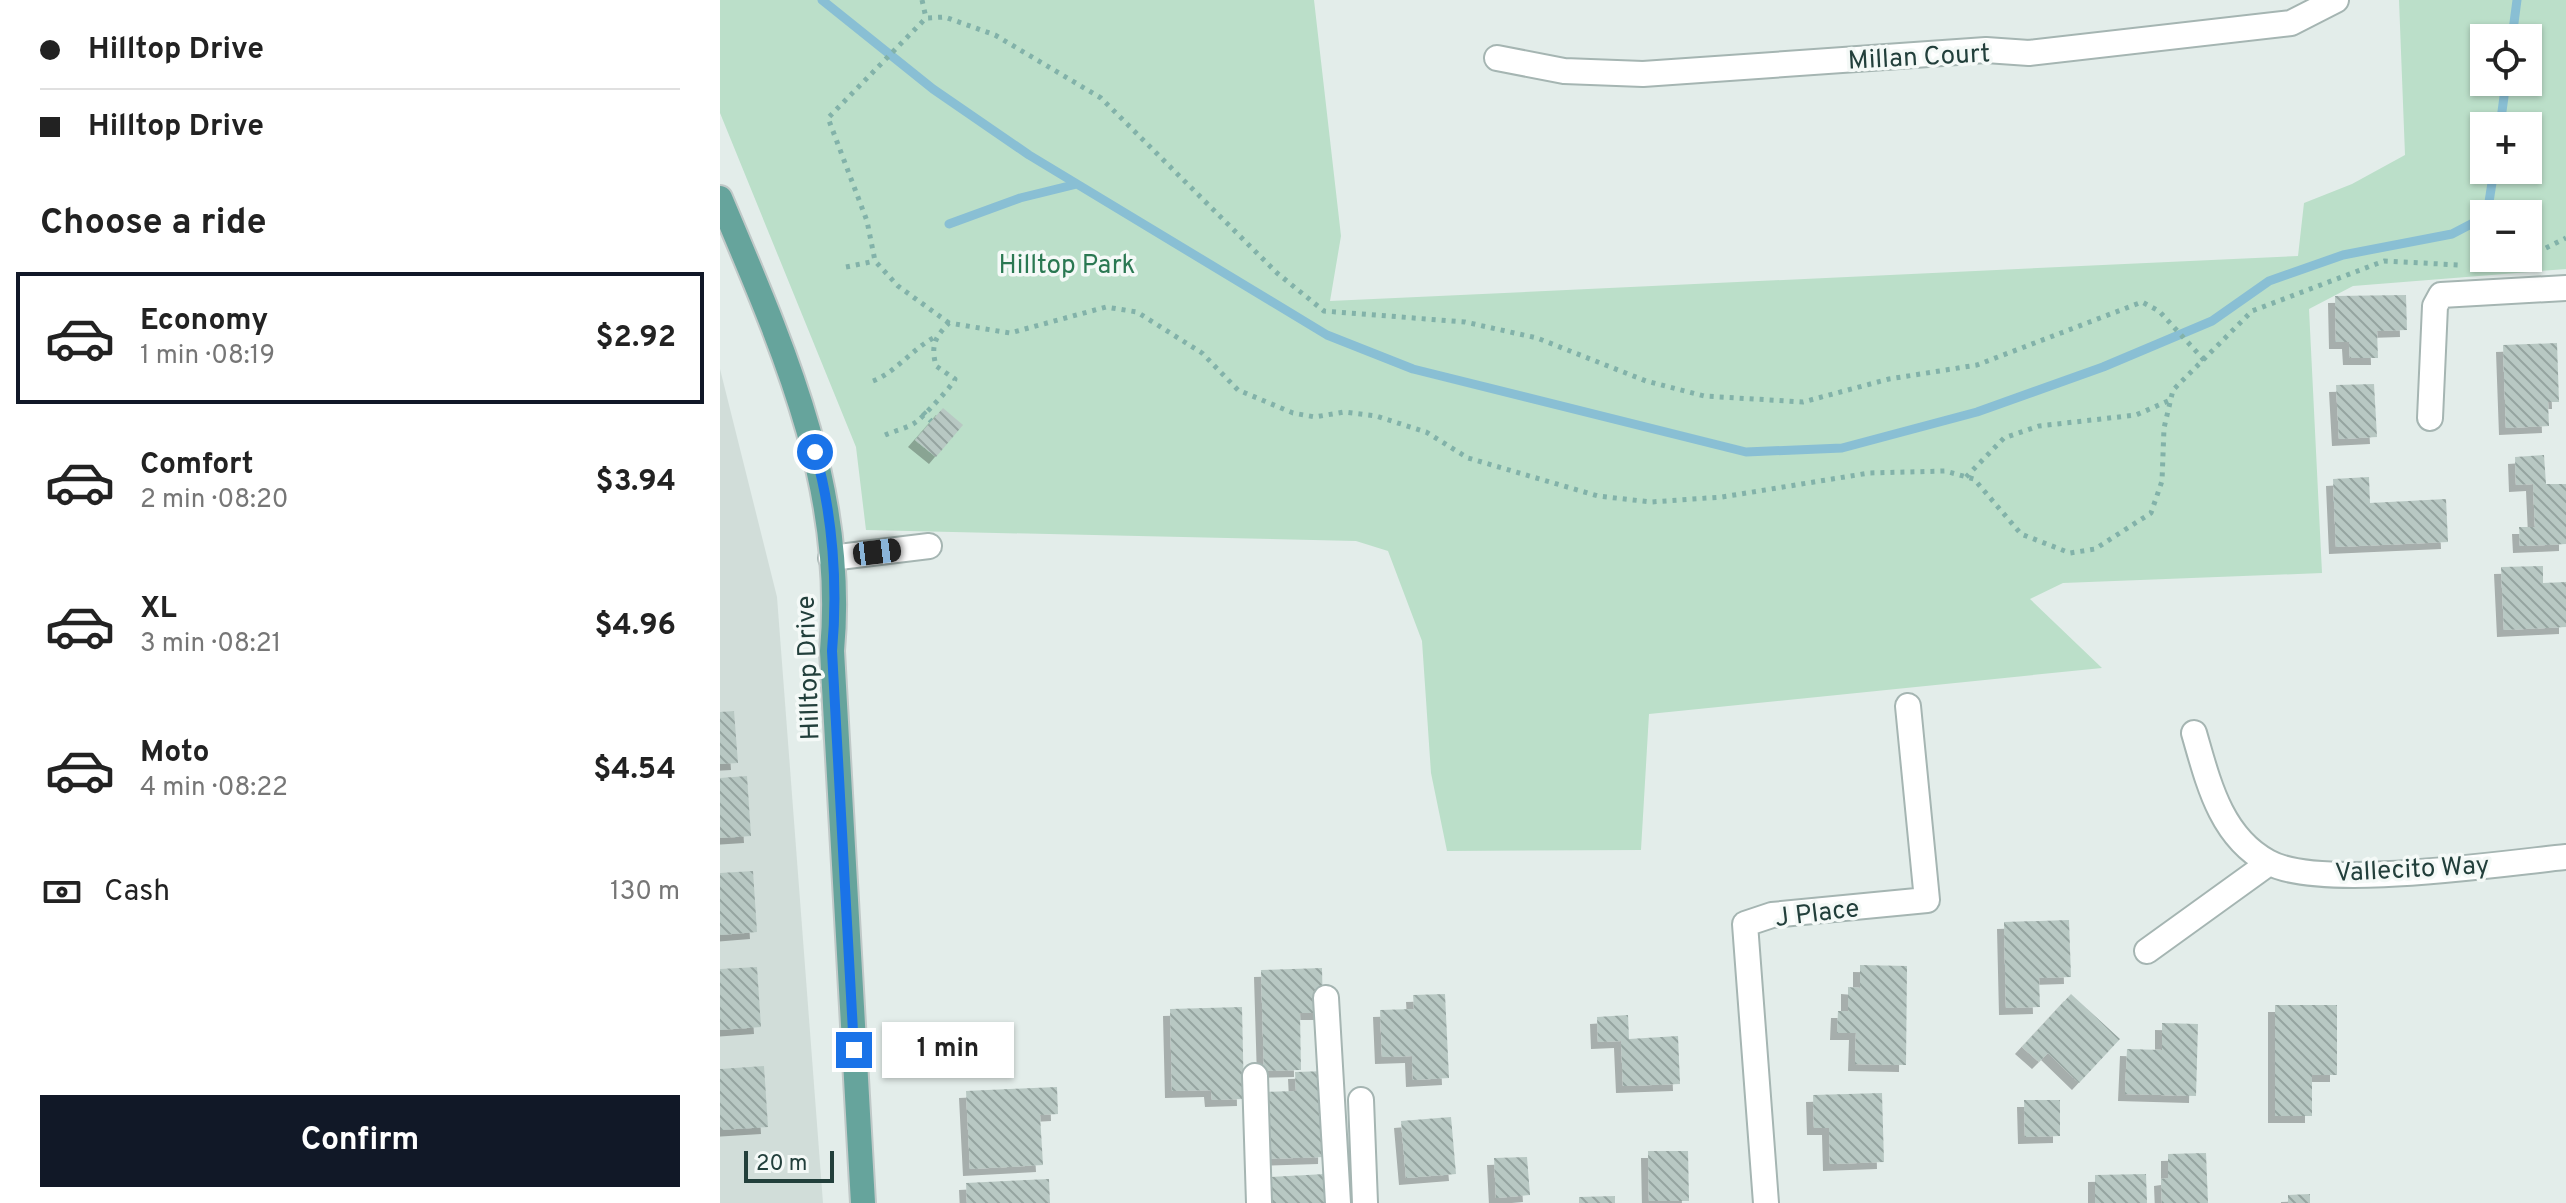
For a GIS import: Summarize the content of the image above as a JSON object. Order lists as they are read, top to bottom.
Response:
{
  "streets": {
    "main road": ["Hilltop Drive"],
    "street": ["Millan Court", "Vallecito Way", "J Place"]
  },
  "parks": ["Hilltop Park"],
  "scale_bar": "20 m",
  "page": {
    "banner": ["Hilltop Drive", "Hilltop Drive"],
    "map_buttons": ["+", "−"],
    "heading": "Choose a ride",
    "list": [
      {
        "name": "Economy",
        "note": "1 min · 08:19",
        "value": "$2.92"
      },
      {
        "name": "Comfort",
        "note": "2 min · 08:20",
        "value": "$3.94"
      },
      {
        "name": "XL",
        "note": "3 min · 08:21",
        "value": "$4.96"
      },
      {
        "name": "Moto",
        "note": "4 min · 08:22",
        "value": "$4.54"
      }
    ],
    "pay": ["Cash", "130 m"],
    "bubble": "1 min",
    "buttons": "Confirm",
    "scale": "20 m"
  }
}
